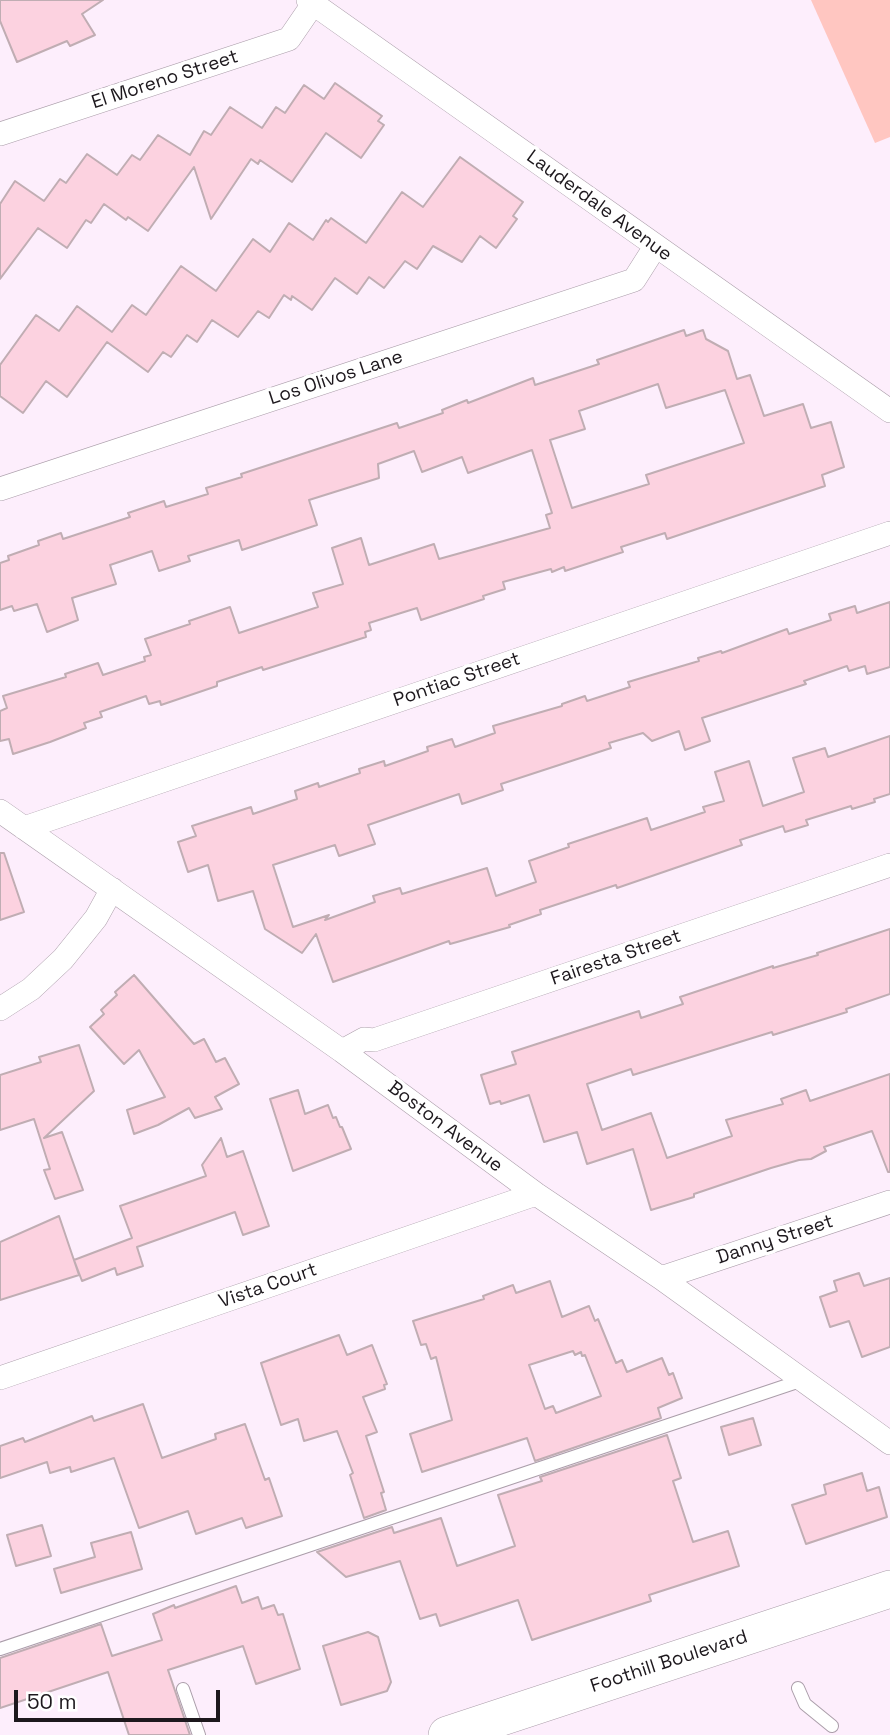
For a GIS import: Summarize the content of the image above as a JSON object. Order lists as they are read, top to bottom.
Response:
{
  "streets": {
    "main road": ["Foothill Boulevard"],
    "street": [
      "El Moreno Street",
      "Lauderdale Avenue",
      "Los Olivos Lane",
      "Pontiac Street",
      "Fairesta Street",
      "Boston Avenue",
      "Danny Street",
      "Vista Court"
    ]
  },
  "crossings": [
    ["El Moreno Street", "Lauderdale Avenue"],
    ["Lauderdale Avenue", "Los Olivos Lane"],
    ["Pontiac Street", "Boston Avenue"],
    ["Fairesta Street", "Boston Avenue"],
    ["Boston Avenue", "Danny Street"],
    ["Boston Avenue", "Vista Court"]
  ],
  "scale_bar": "50 m"
}
